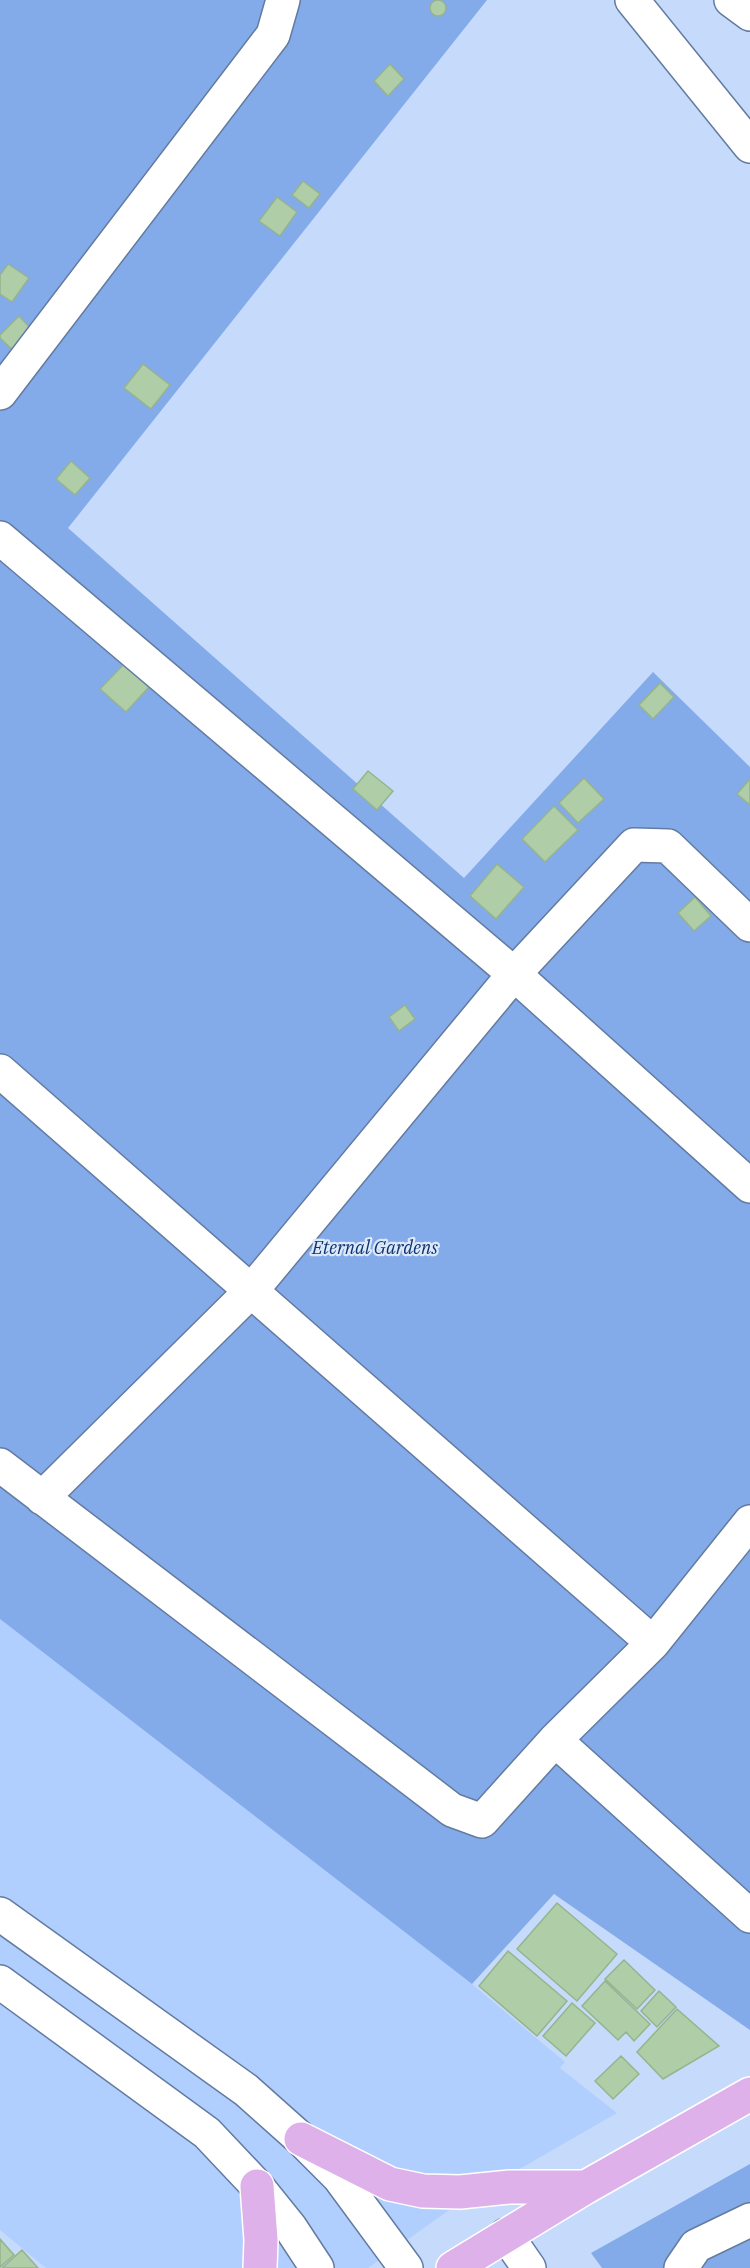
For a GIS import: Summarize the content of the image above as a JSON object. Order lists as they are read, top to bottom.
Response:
{
  "parks": ["Eternal Gardens"]
}
